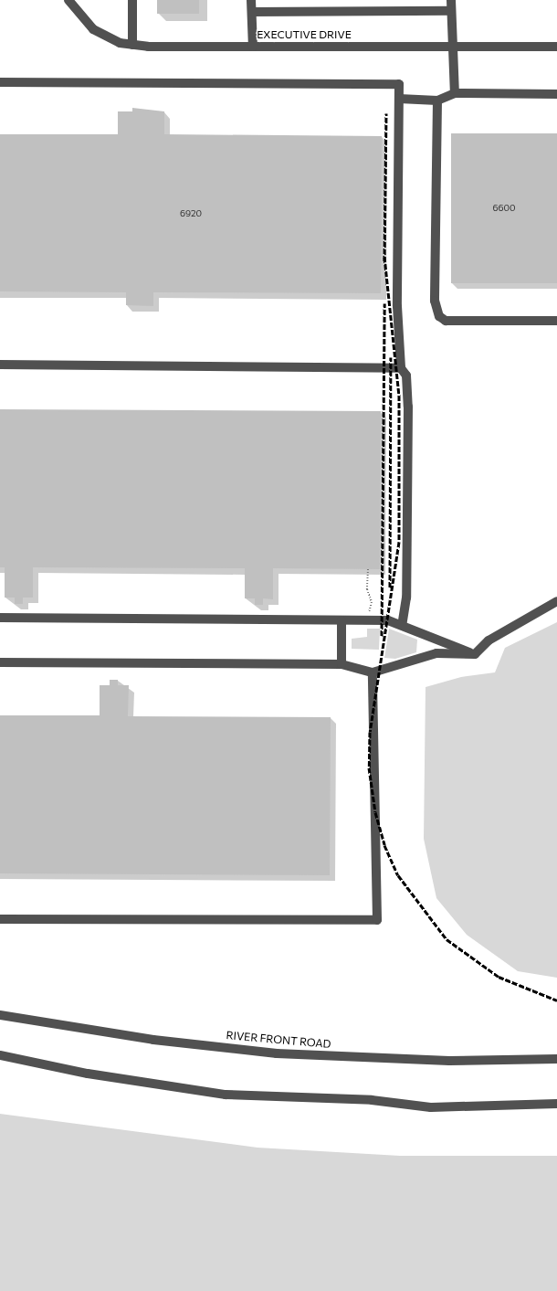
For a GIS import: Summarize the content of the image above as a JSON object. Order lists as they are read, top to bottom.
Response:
{
  "streets": {
    "street": ["EXECUTIVE DRIVE", "RIVER FRONT ROAD"]
  },
  "house_numbers": ["6600", "6920"]
}
